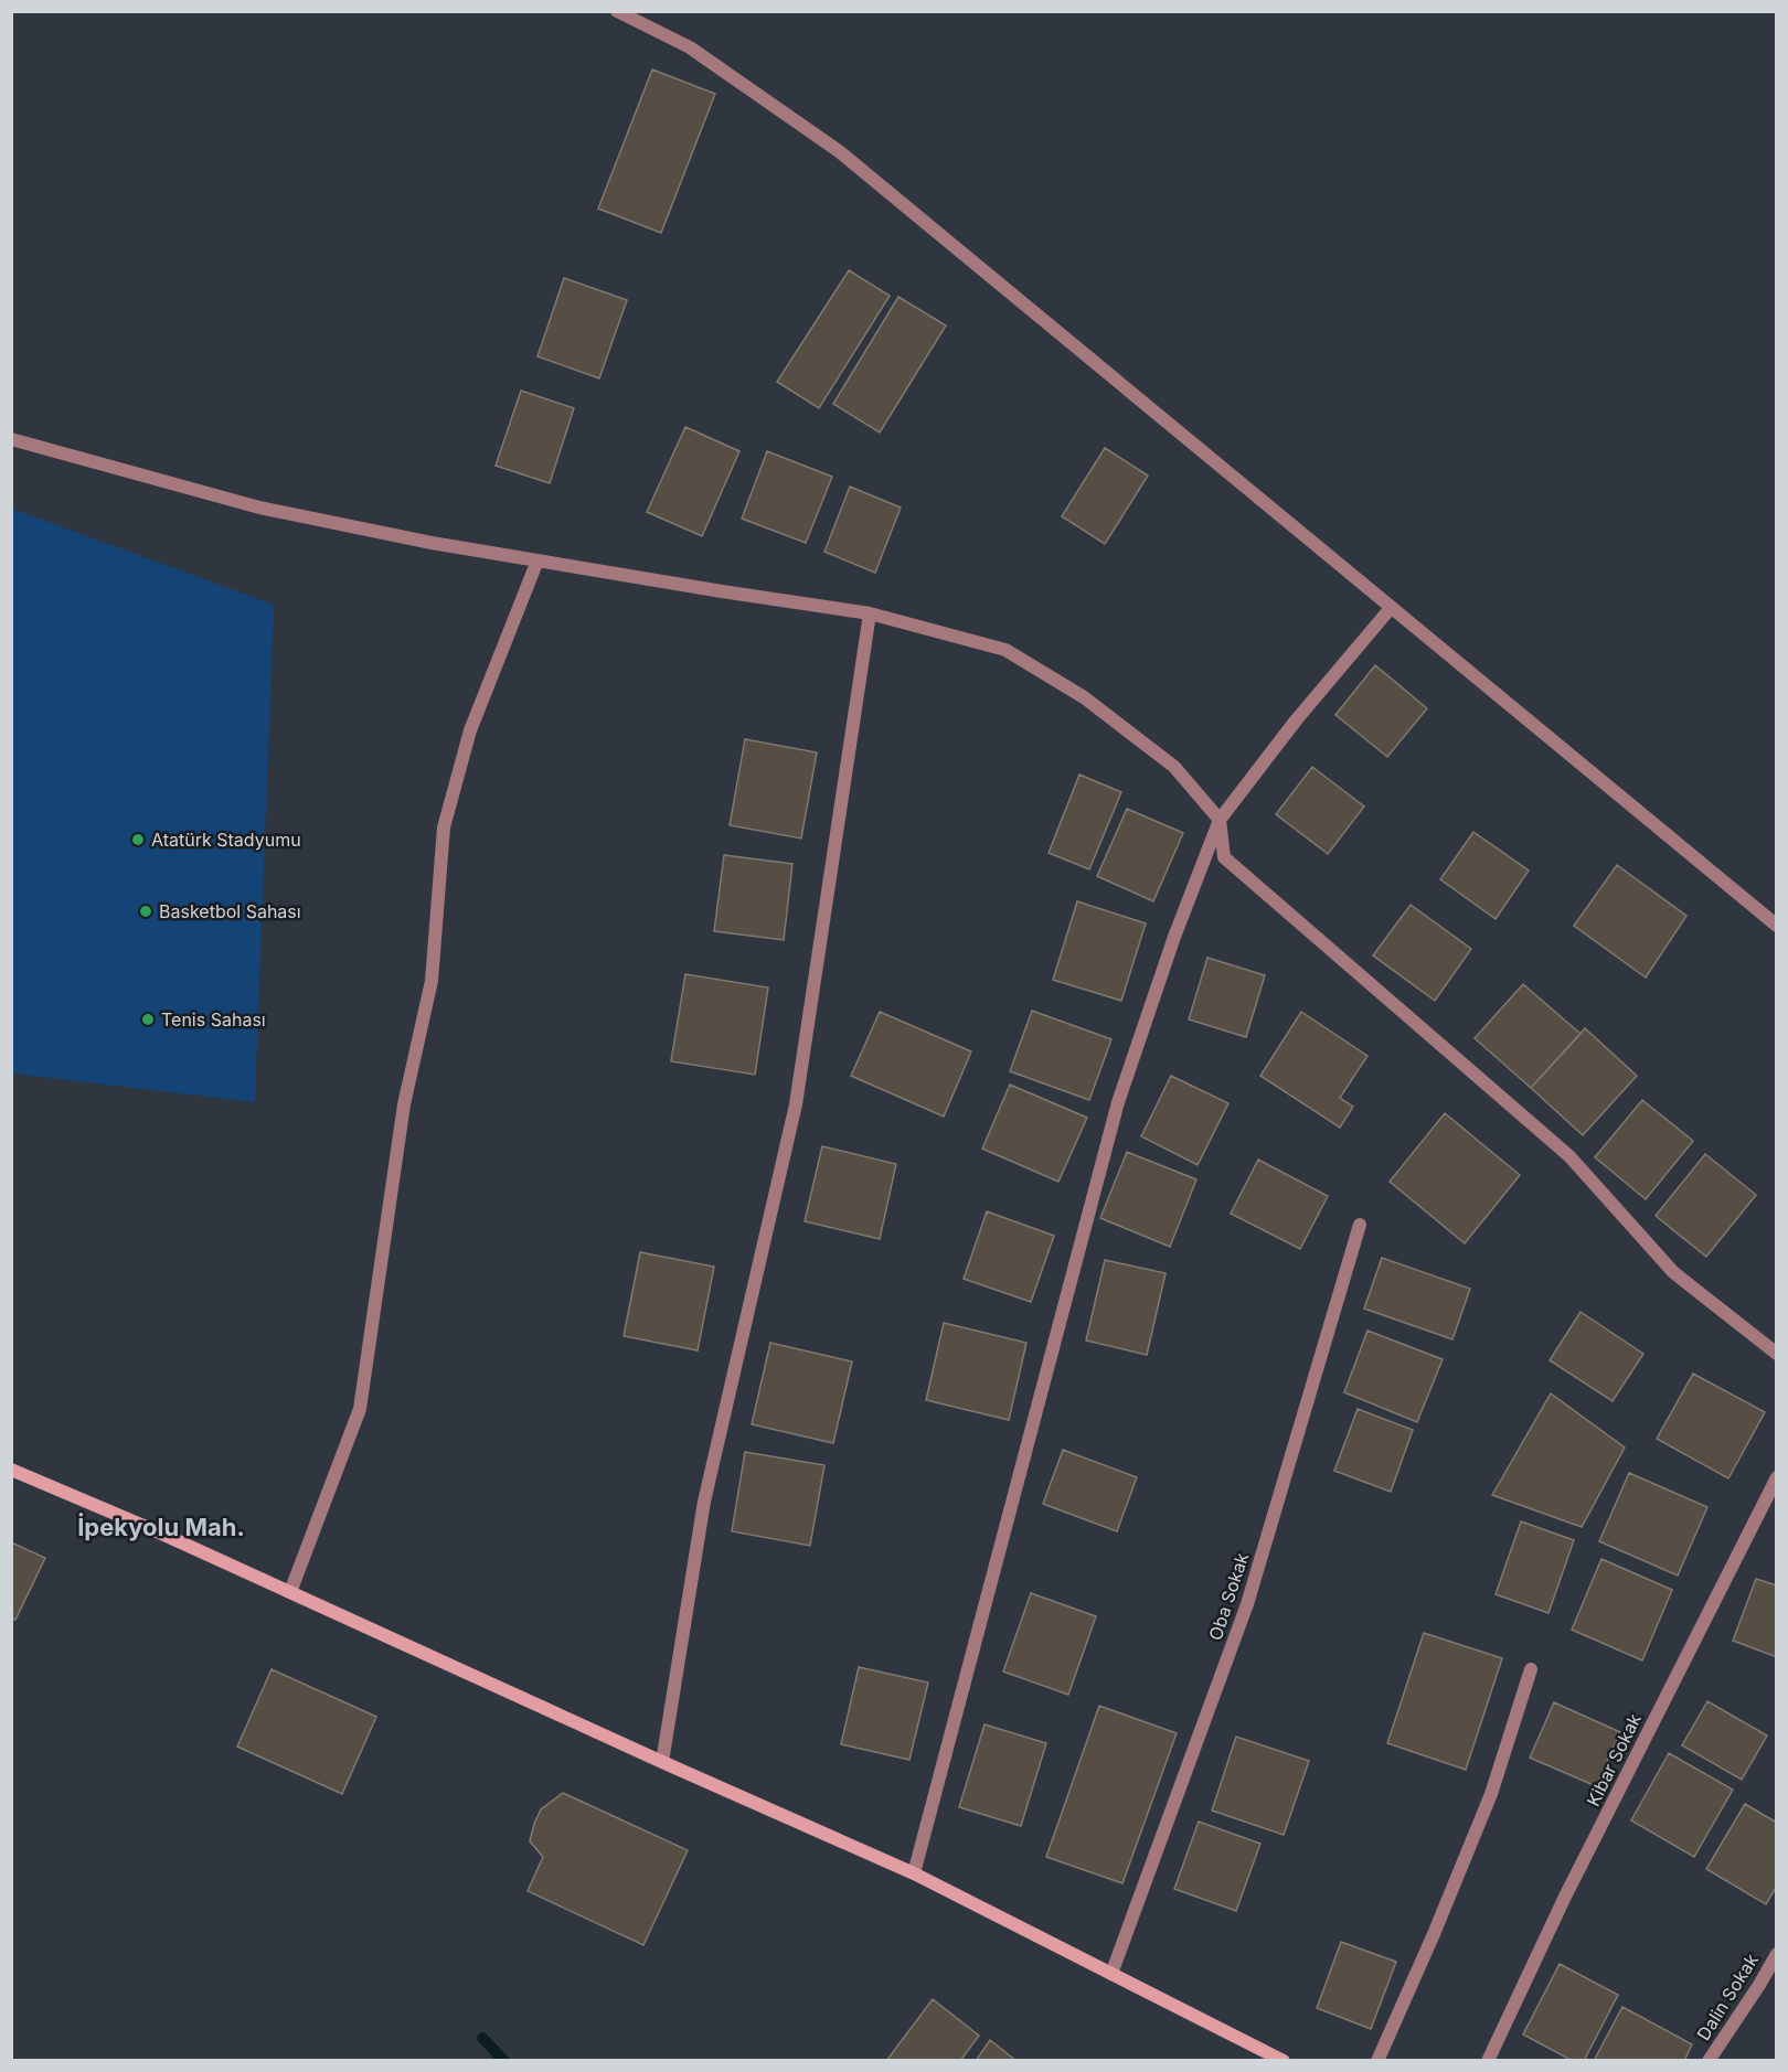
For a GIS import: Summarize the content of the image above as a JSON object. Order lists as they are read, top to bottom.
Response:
{
  "streets": {
    "street": ["Oba Sokak", "Kibar Sokak", "Dalin Sokak"]
  },
  "districts": ["İpekyolu Mah."],
  "places": ["Atatürk Stadyumu", "Basketbol Sahası", "Tenis Sahası"]
}
